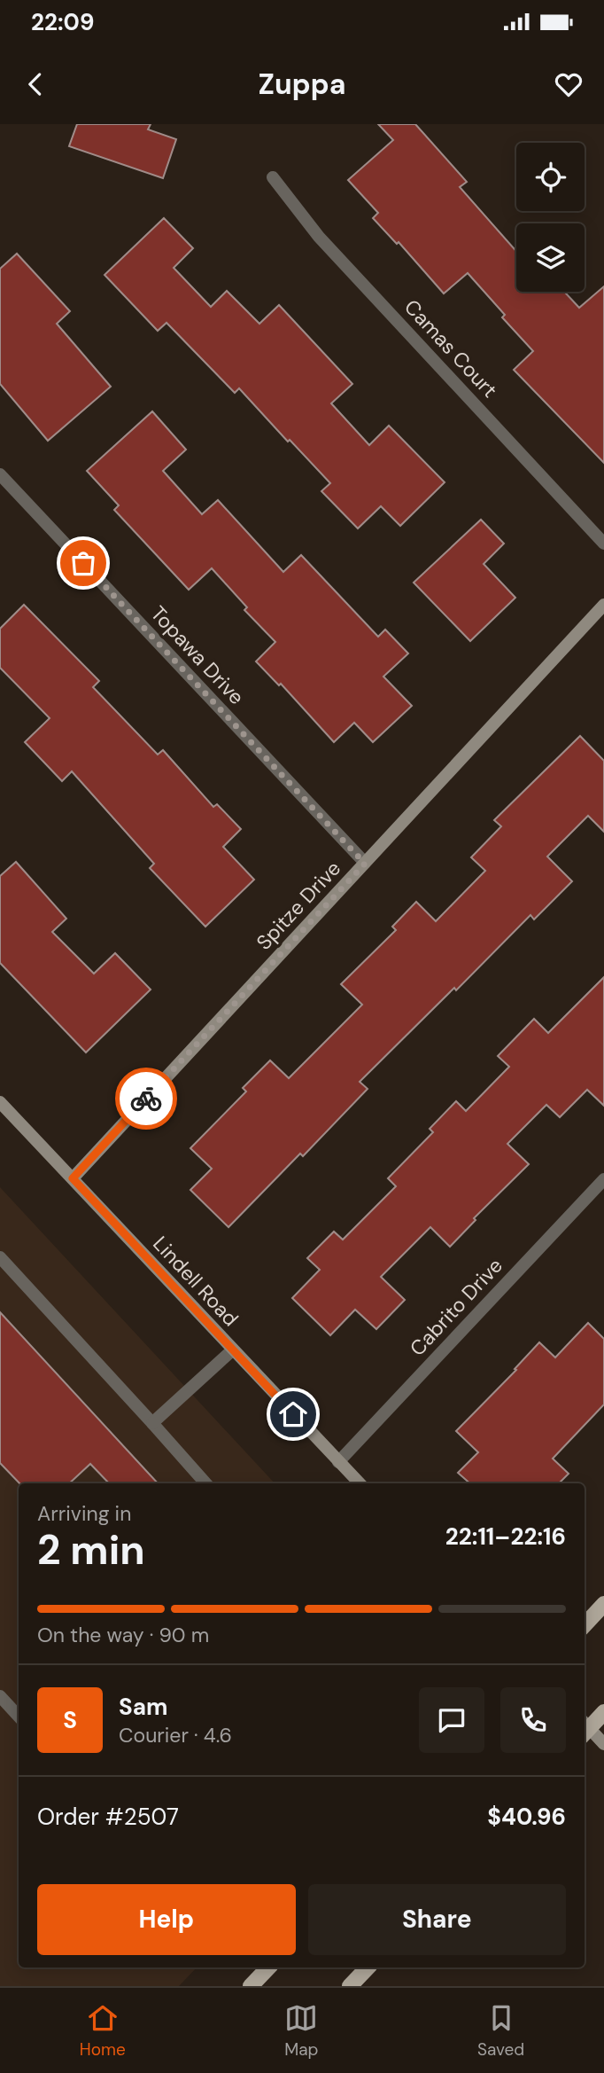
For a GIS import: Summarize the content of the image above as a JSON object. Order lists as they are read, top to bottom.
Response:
{
  "streets": {
    "street": [
      "Camas Court",
      "Topawa Drive",
      "Spitze Drive",
      "Lindell Road",
      "Cabrito Drive"
    ]
  },
  "crossings": [
    ["Topawa Drive", "Spitze Drive"],
    ["Spitze Drive", "Lindell Road"],
    ["Lindell Road", "Cabrito Drive"]
  ],
  "page": {
    "status": "22:09",
    "header": "Zuppa",
    "heading": ["2 min", "Arriving in", "22:11–22:16"],
    "panel": [
      "Sam",
      "Courier · 4.6",
      "Order #2507",
      "$40.96"
    ],
    "bar": "On the way · 90 m",
    "round": "S",
    "buttons": ["Help", "Share"],
    "tabs": ["Home", "Map", "Saved"]
  }
}
